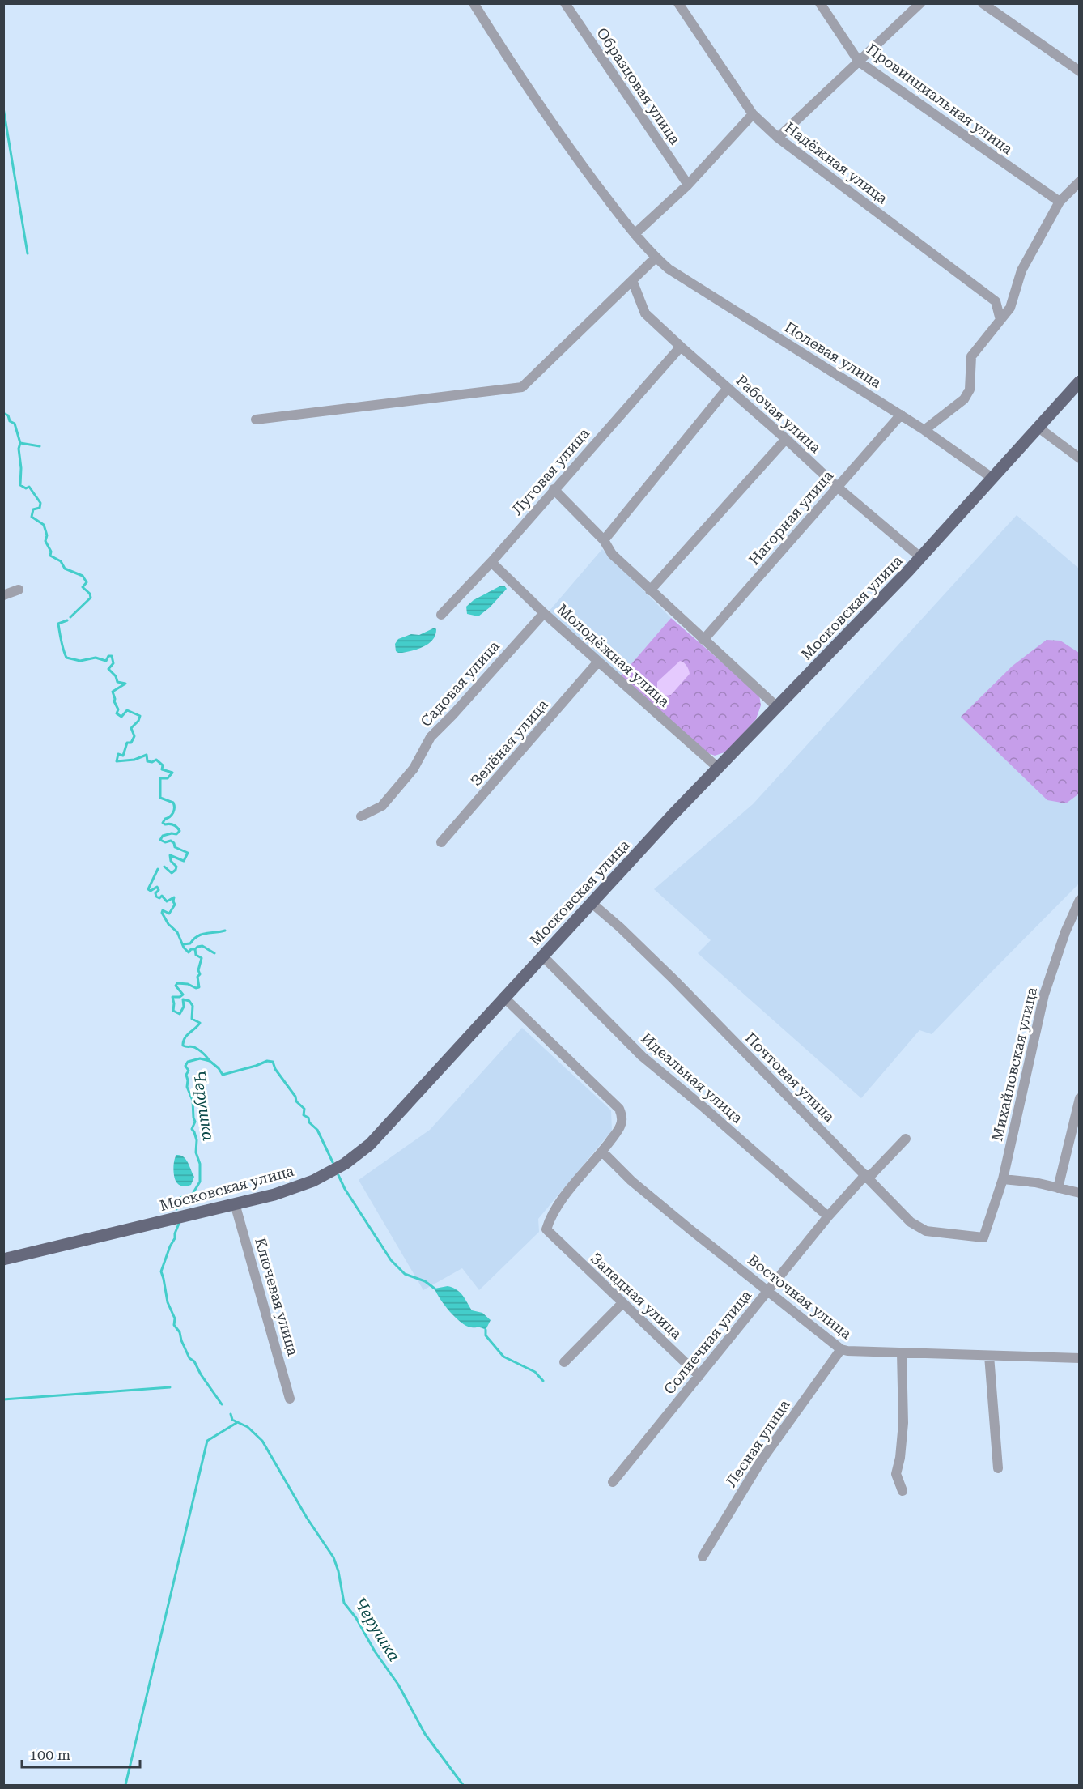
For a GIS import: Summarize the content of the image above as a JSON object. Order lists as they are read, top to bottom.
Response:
{
  "streets": {
    "main road": ["Московская улица"],
    "street": [
      "Образцовая улица",
      "Провинциальная улица",
      "Надёжная улица",
      "Полевая улица",
      "Рабочая улица",
      "Луговая улица",
      "Нагорная улица",
      "Молодёжная улица",
      "Садовая улица",
      "Зелёная улица",
      "Михайловская улица",
      "Почтовая улица",
      "Идеальная улица",
      "Западная улица",
      "Ключевая улица",
      "Восточная улица",
      "Солнечная улица",
      "Лесная улица"
    ]
  },
  "crossings": [
    ["Полевая улица", "Нагорная улица"],
    ["Полевая улица", "Московская улица"],
    ["Рабочая улица", "Луговая улица"],
    ["Рабочая улица", "Нагорная улица"],
    ["Рабочая улица", "Московская улица"],
    ["Луговая улица", "Молодёжная улица"],
    ["Московская улица", "Молодёжная улица"],
    ["Московская улица", "Почтовая улица"],
    ["Московская улица", "Идеальная улица"],
    ["Московская улица", "Ключевая улица"],
    ["Молодёжная улица", "Садовая улица"],
    ["Молодёжная улица", "Зелёная улица"],
    ["Михайловская улица", "Почтовая улица"],
    ["Почтовая улица", "Солнечная улица"],
    ["Идеальная улица", "Солнечная улица"],
    ["Западная улица", "Восточная улица"],
    ["Западная улица", "Солнечная улица"],
    ["Восточная улица", "Солнечная улица"],
    ["Восточная улица", "Лесная улица"]
  ],
  "water": ["Черушка"],
  "scale_bar": "100 m"
}
